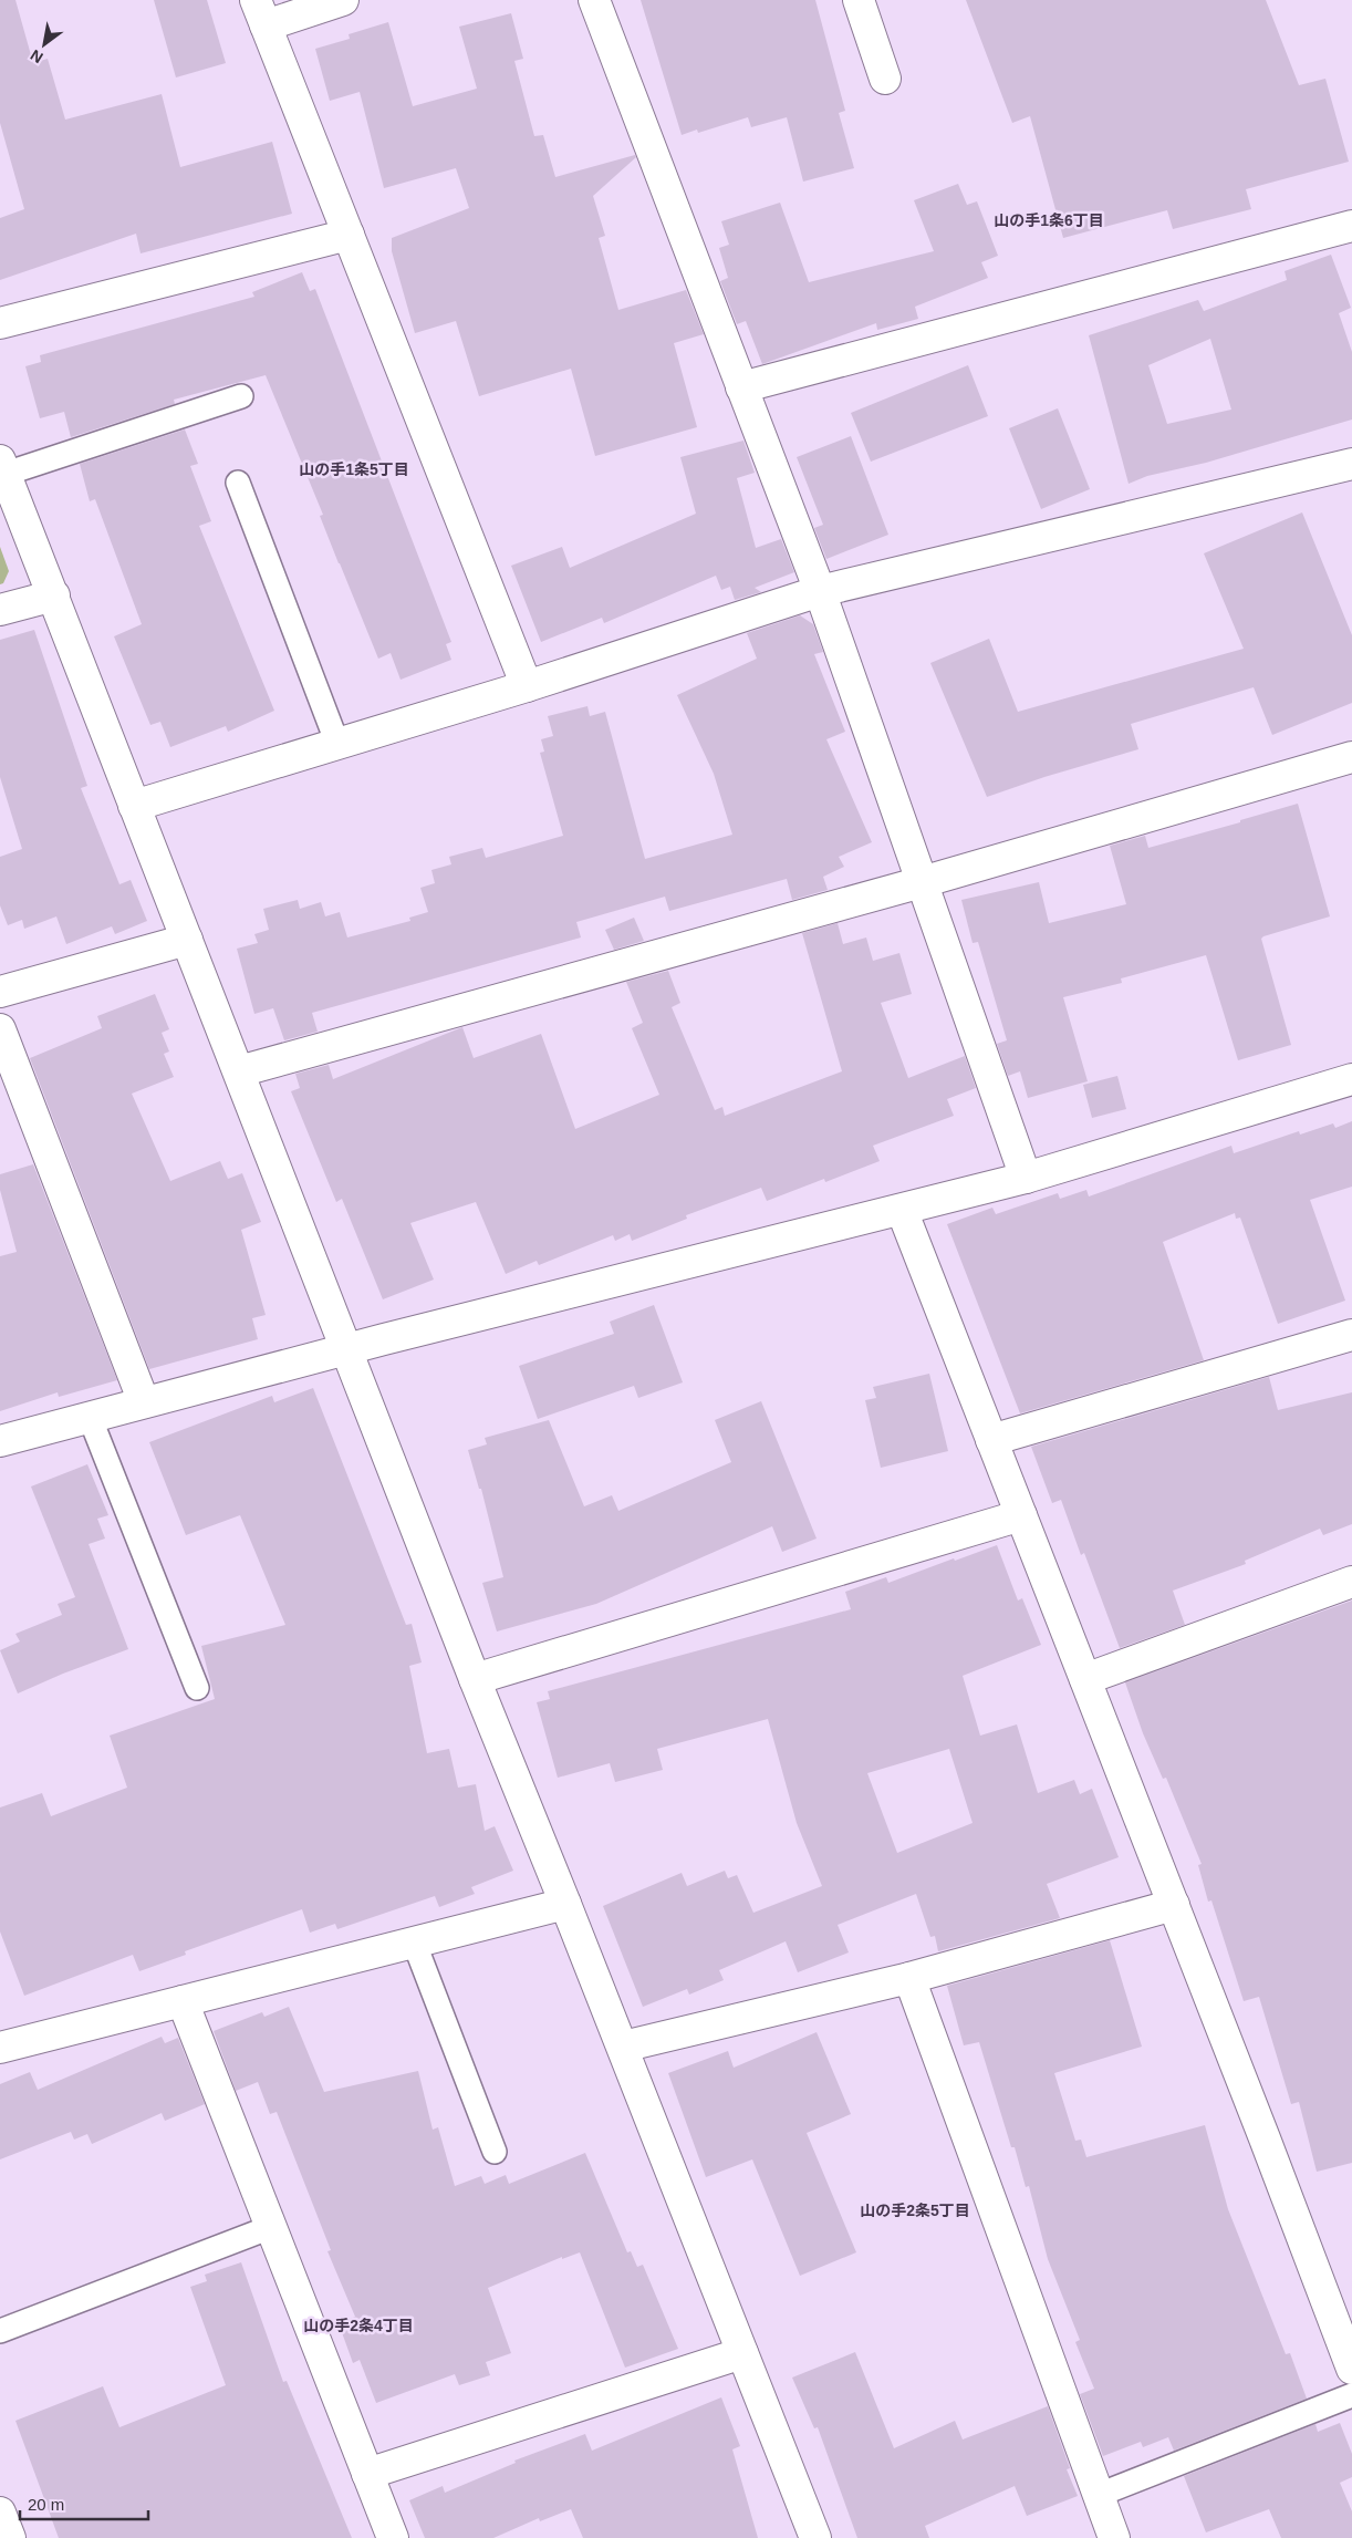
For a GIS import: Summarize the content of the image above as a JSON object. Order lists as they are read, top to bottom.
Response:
{
  "districts": [
    "山の手1条6丁目",
    "山の手1条5丁目",
    "山の手2条5丁目",
    "山の手2条4丁目"
  ],
  "scale_bar": "20 m",
  "north": "bottom left"
}
